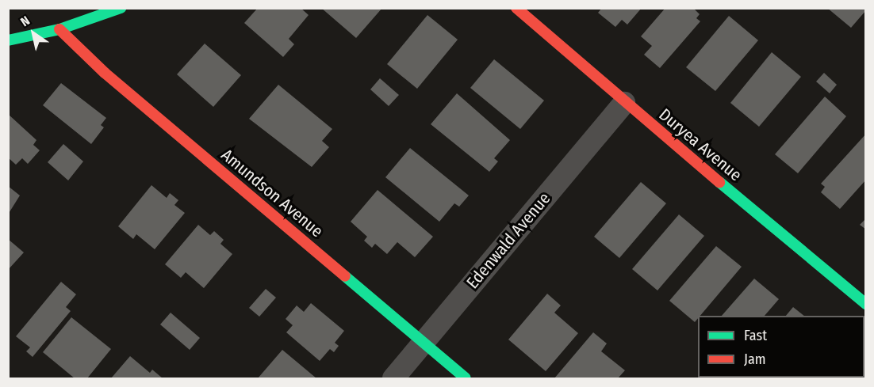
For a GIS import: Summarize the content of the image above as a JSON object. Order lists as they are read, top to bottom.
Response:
{
  "streets": {
    "street": ["Duryea Avenue", "Amundson Avenue", "Edenwald Avenue"]
  },
  "crossings": [
    ["Duryea Avenue", "Edenwald Avenue"],
    ["Amundson Avenue", "Edenwald Avenue"]
  ],
  "legend": ["Fast", "Jam"],
  "north": "top left"
}
